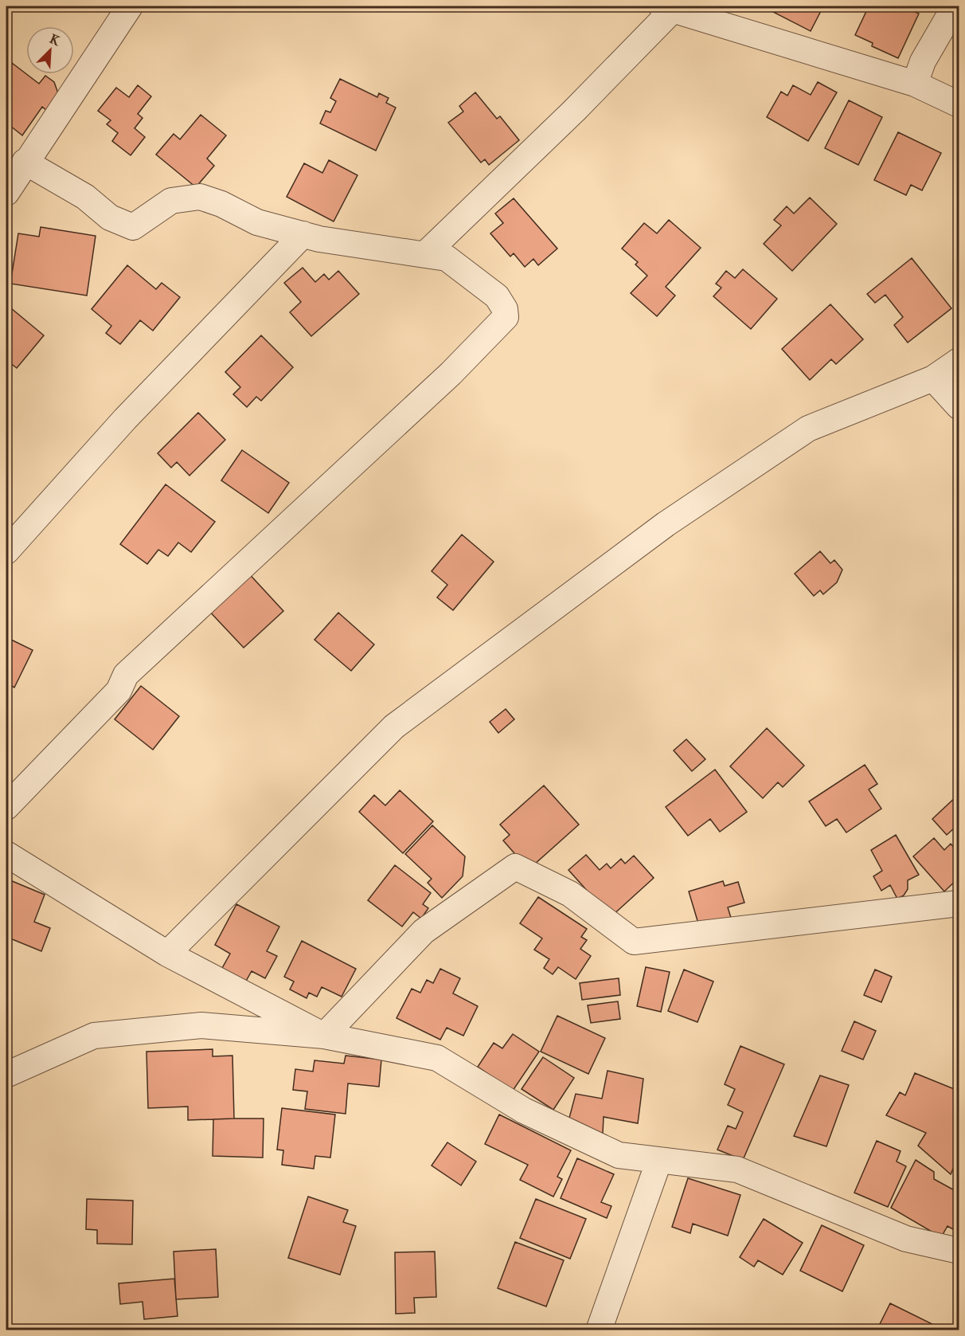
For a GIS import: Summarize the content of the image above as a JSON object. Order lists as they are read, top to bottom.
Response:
{
  "north": "top right"
}
